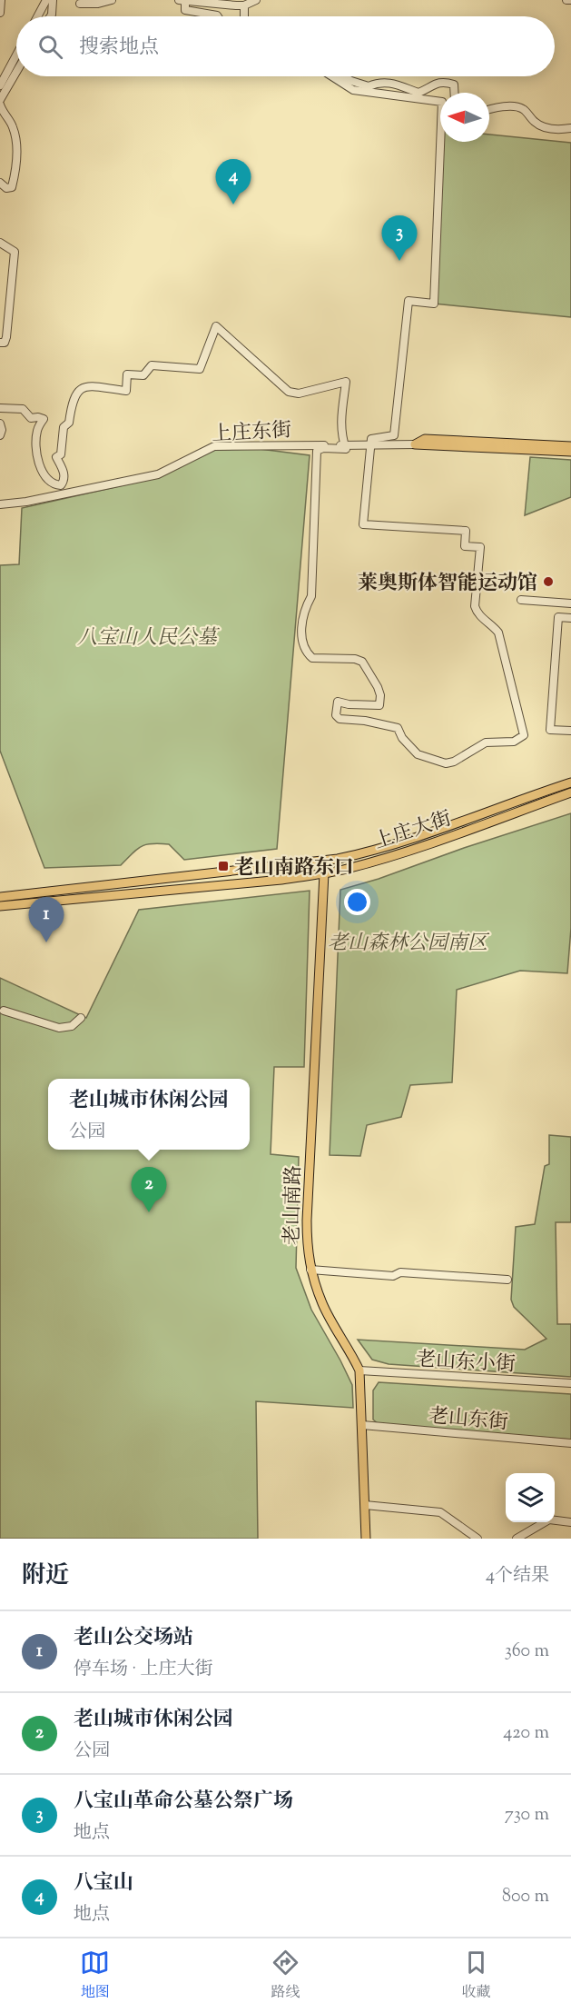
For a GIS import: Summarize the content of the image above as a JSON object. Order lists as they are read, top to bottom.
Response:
{
  "streets": {
    "main road": ["上庄东街", "上庄大街", "老山南路"],
    "street": ["老山东小街", "老山东街"]
  },
  "crossings": [
    ["上庄大街", "老山南路"],
    ["老山南路", "老山东小街"],
    ["老山南路", "老山东街"]
  ],
  "parks": ["八宝山人民公墓", "老山森林公园南区"],
  "places": {
    "other": ["莱奥斯体智能运动馆"],
    "transit": ["老山南路东口"]
  },
  "north": "left",
  "page": {
    "search": "搜索地点",
    "pins": [
      "4",
      "3",
      "1",
      "2"
    ],
    "popup": ["老山城市休闲公园", "公园"],
    "heading": ["附近", "4个结果"],
    "list": [
      {
        "mark": "1",
        "name": "老山公交场站",
        "note": "停车场 · 上庄大街",
        "value": "360 m"
      },
      {
        "mark": "2",
        "name": "老山城市休闲公园",
        "note": "公园",
        "value": "420 m"
      },
      {
        "mark": "3",
        "name": "八宝山革命公墓公祭广场",
        "note": "地点",
        "value": "730 m"
      },
      {
        "mark": "4",
        "name": "八宝山",
        "note": "地点",
        "value": "800 m"
      }
    ],
    "nav": ["地图", "路线", "收藏"]
  }
}
